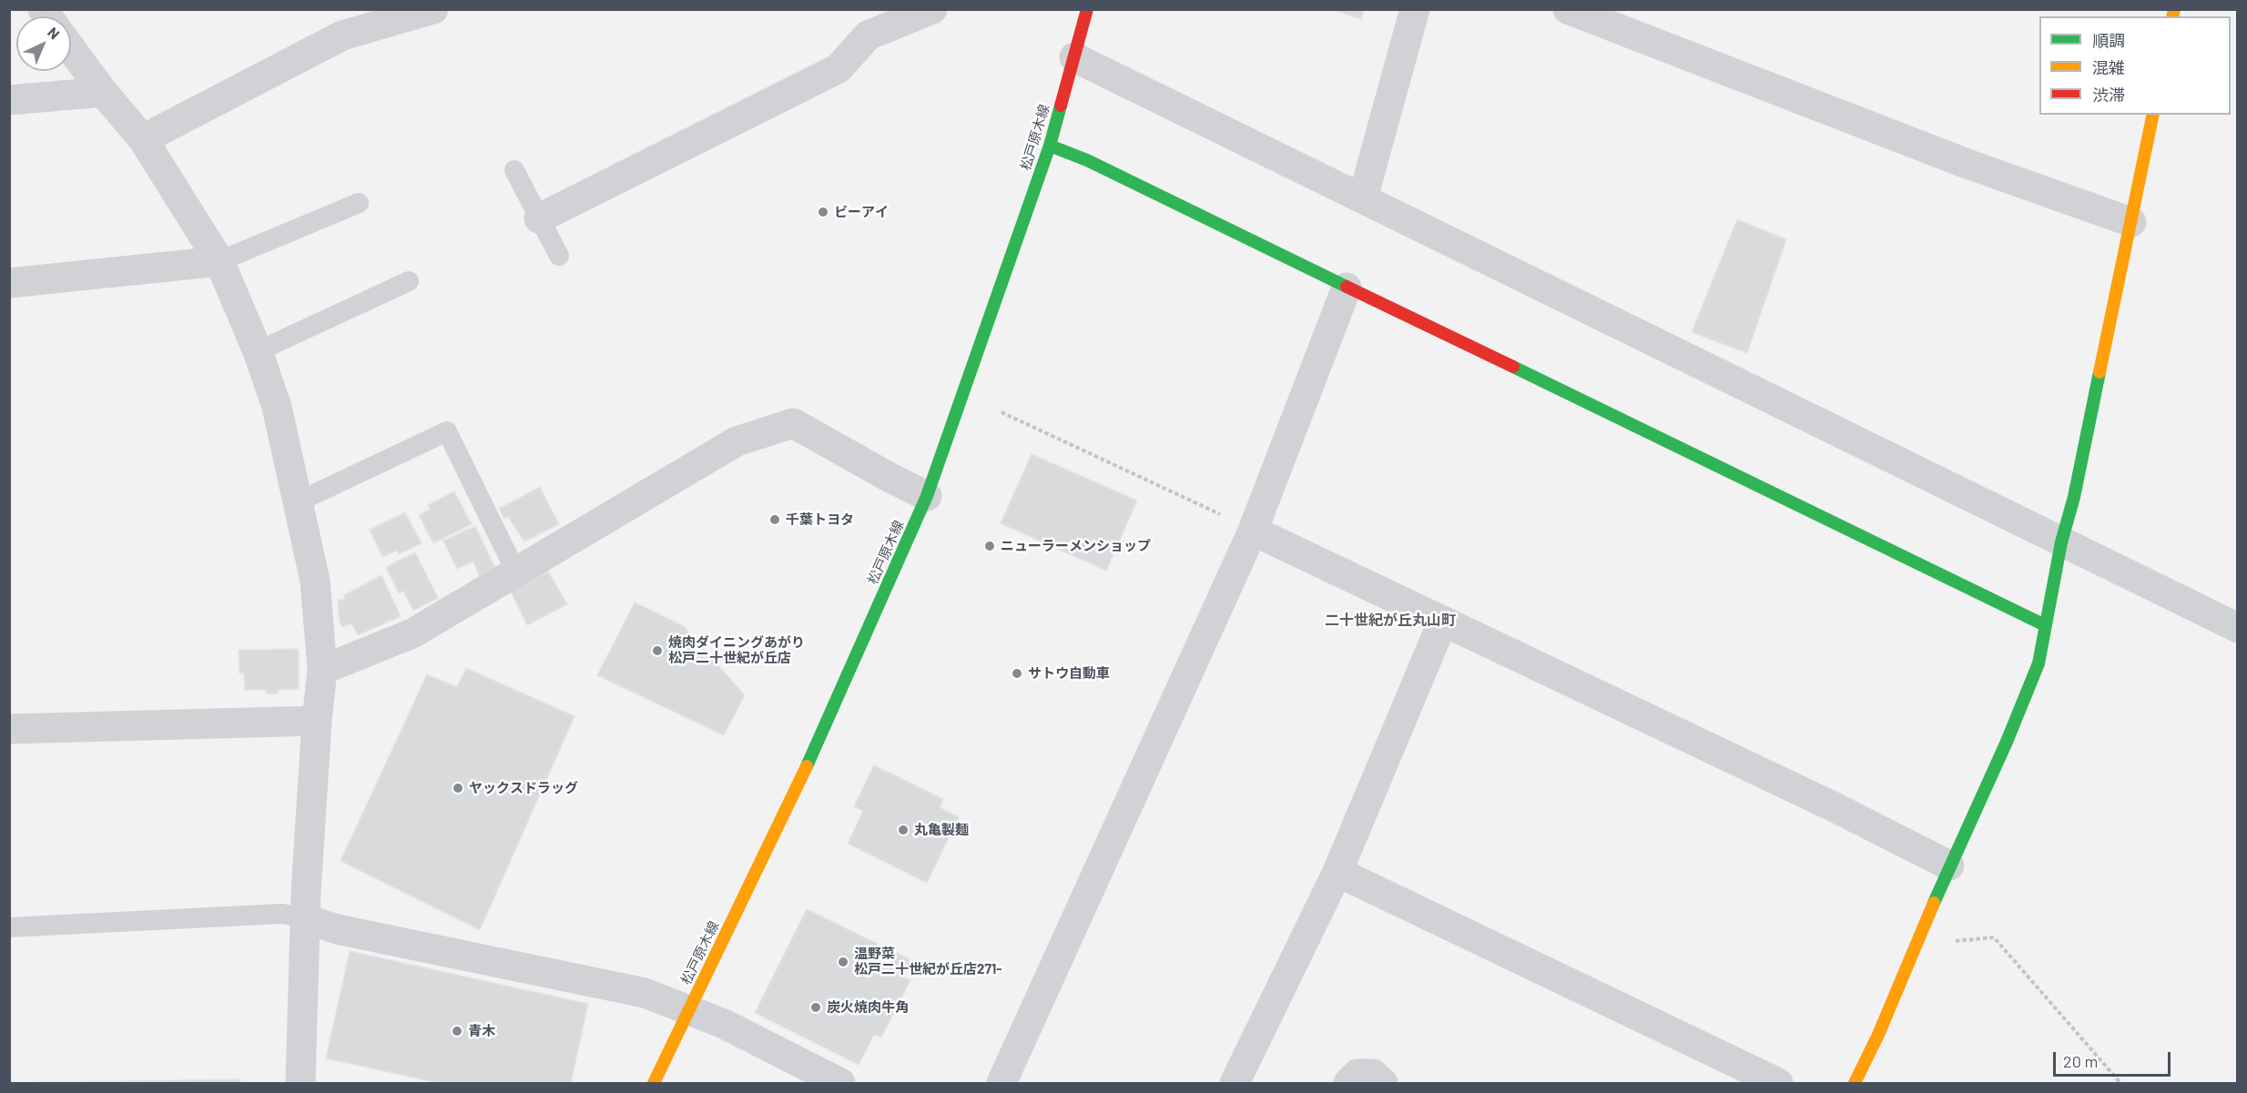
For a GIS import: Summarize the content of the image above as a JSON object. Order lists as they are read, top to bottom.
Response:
{
  "streets": {
    "street": ["松戸原木線"]
  },
  "districts": ["二十世紀が丘丸山町"],
  "places": [
    "ビーアイ",
    "千葉トヨタ",
    "ニューラーメンショップ",
    "焼肉ダイニングあがり 松戸二十世紀が丘店",
    "サトウ自動車",
    "ヤックスドラッグ",
    "丸亀製麺",
    "温野菜 松戸二十世紀が丘店271-",
    "炭火焼肉牛角",
    "青木"
  ],
  "legend": ["順調", "混雑", "渋滞"],
  "scale_bar": "20 m",
  "north": "top right"
}
